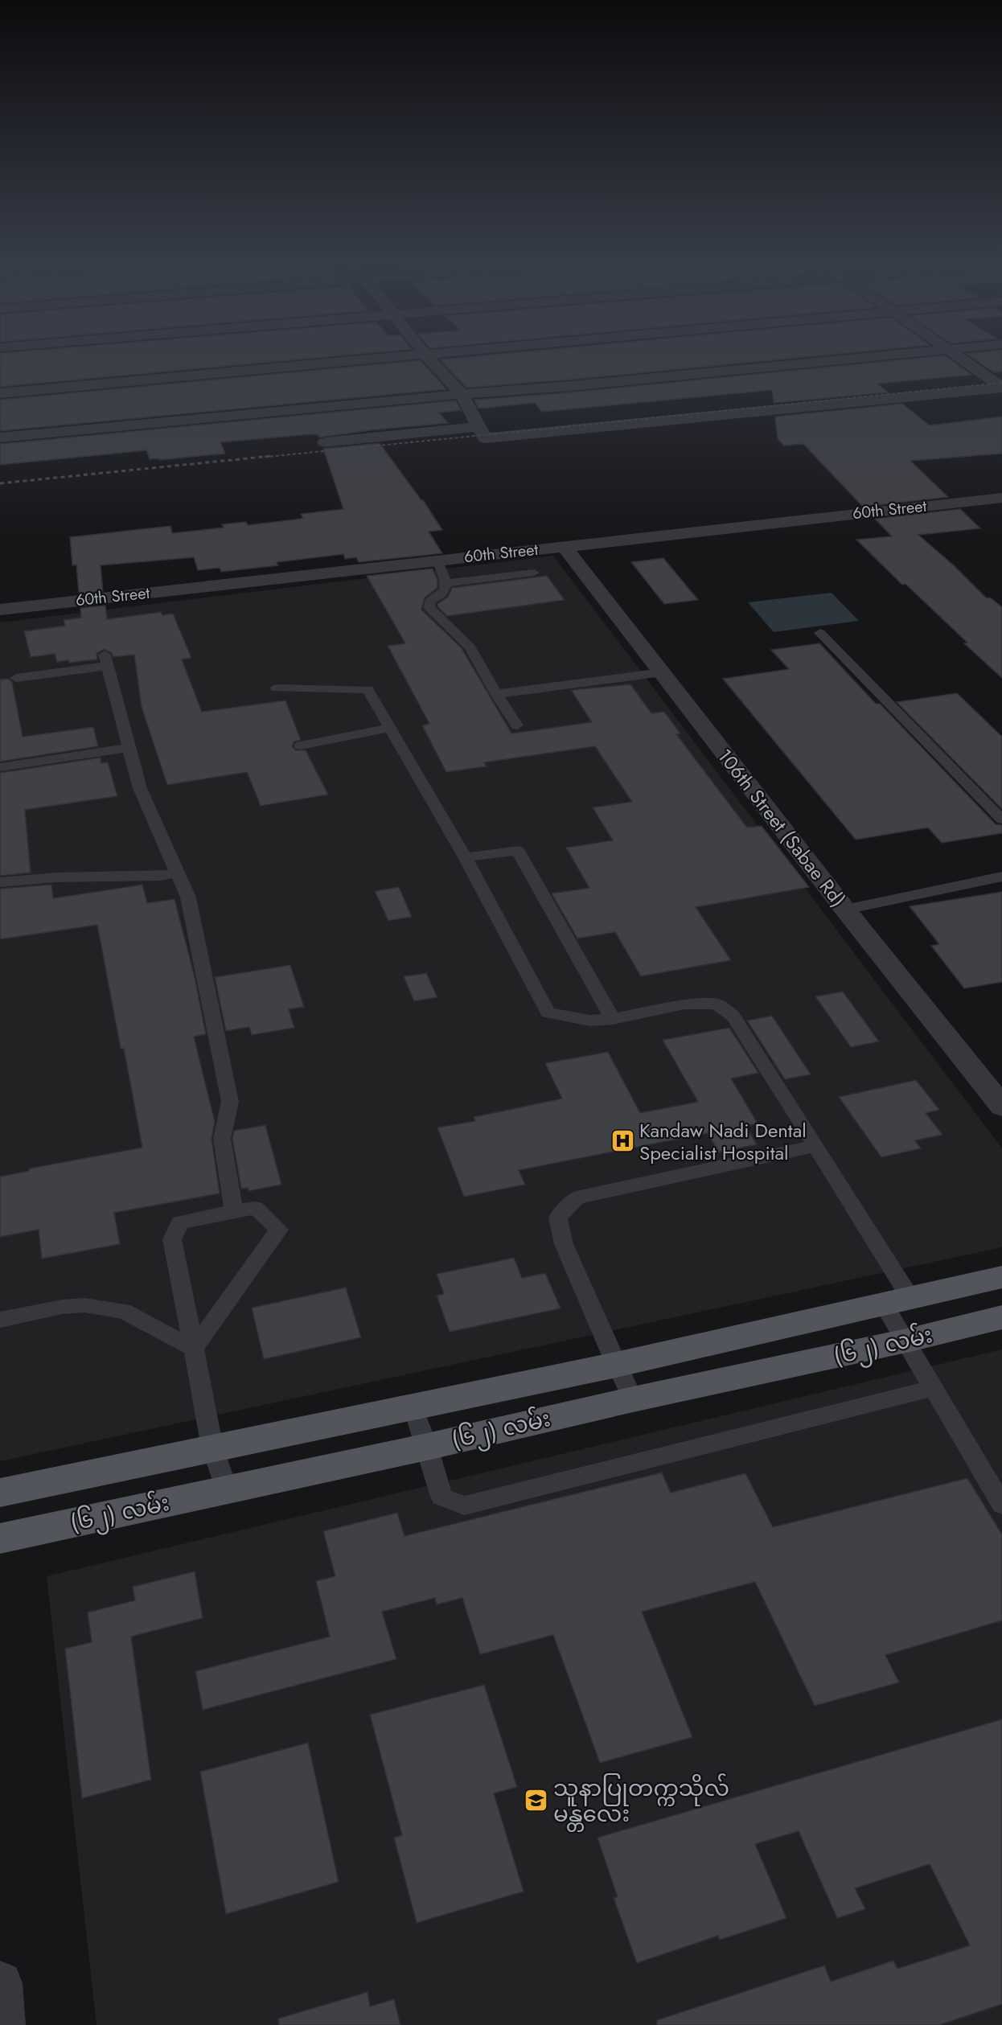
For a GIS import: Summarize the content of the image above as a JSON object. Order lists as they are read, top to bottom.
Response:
{
  "streets": {
    "main road": ["(၆၂) လမ်း"],
    "street": ["60th Street", "106th Street (Sabae Rd)"]
  },
  "crossings": [
    ["60th Street", "106th Street (Sabae Rd)"]
  ],
  "places": {
    "hospital": ["Kandaw Nadi Dental Specialist Hospital"],
    "school or university": ["သူနာပြုတက္ကသိုလ် မန္တလေး"]
  }
}
